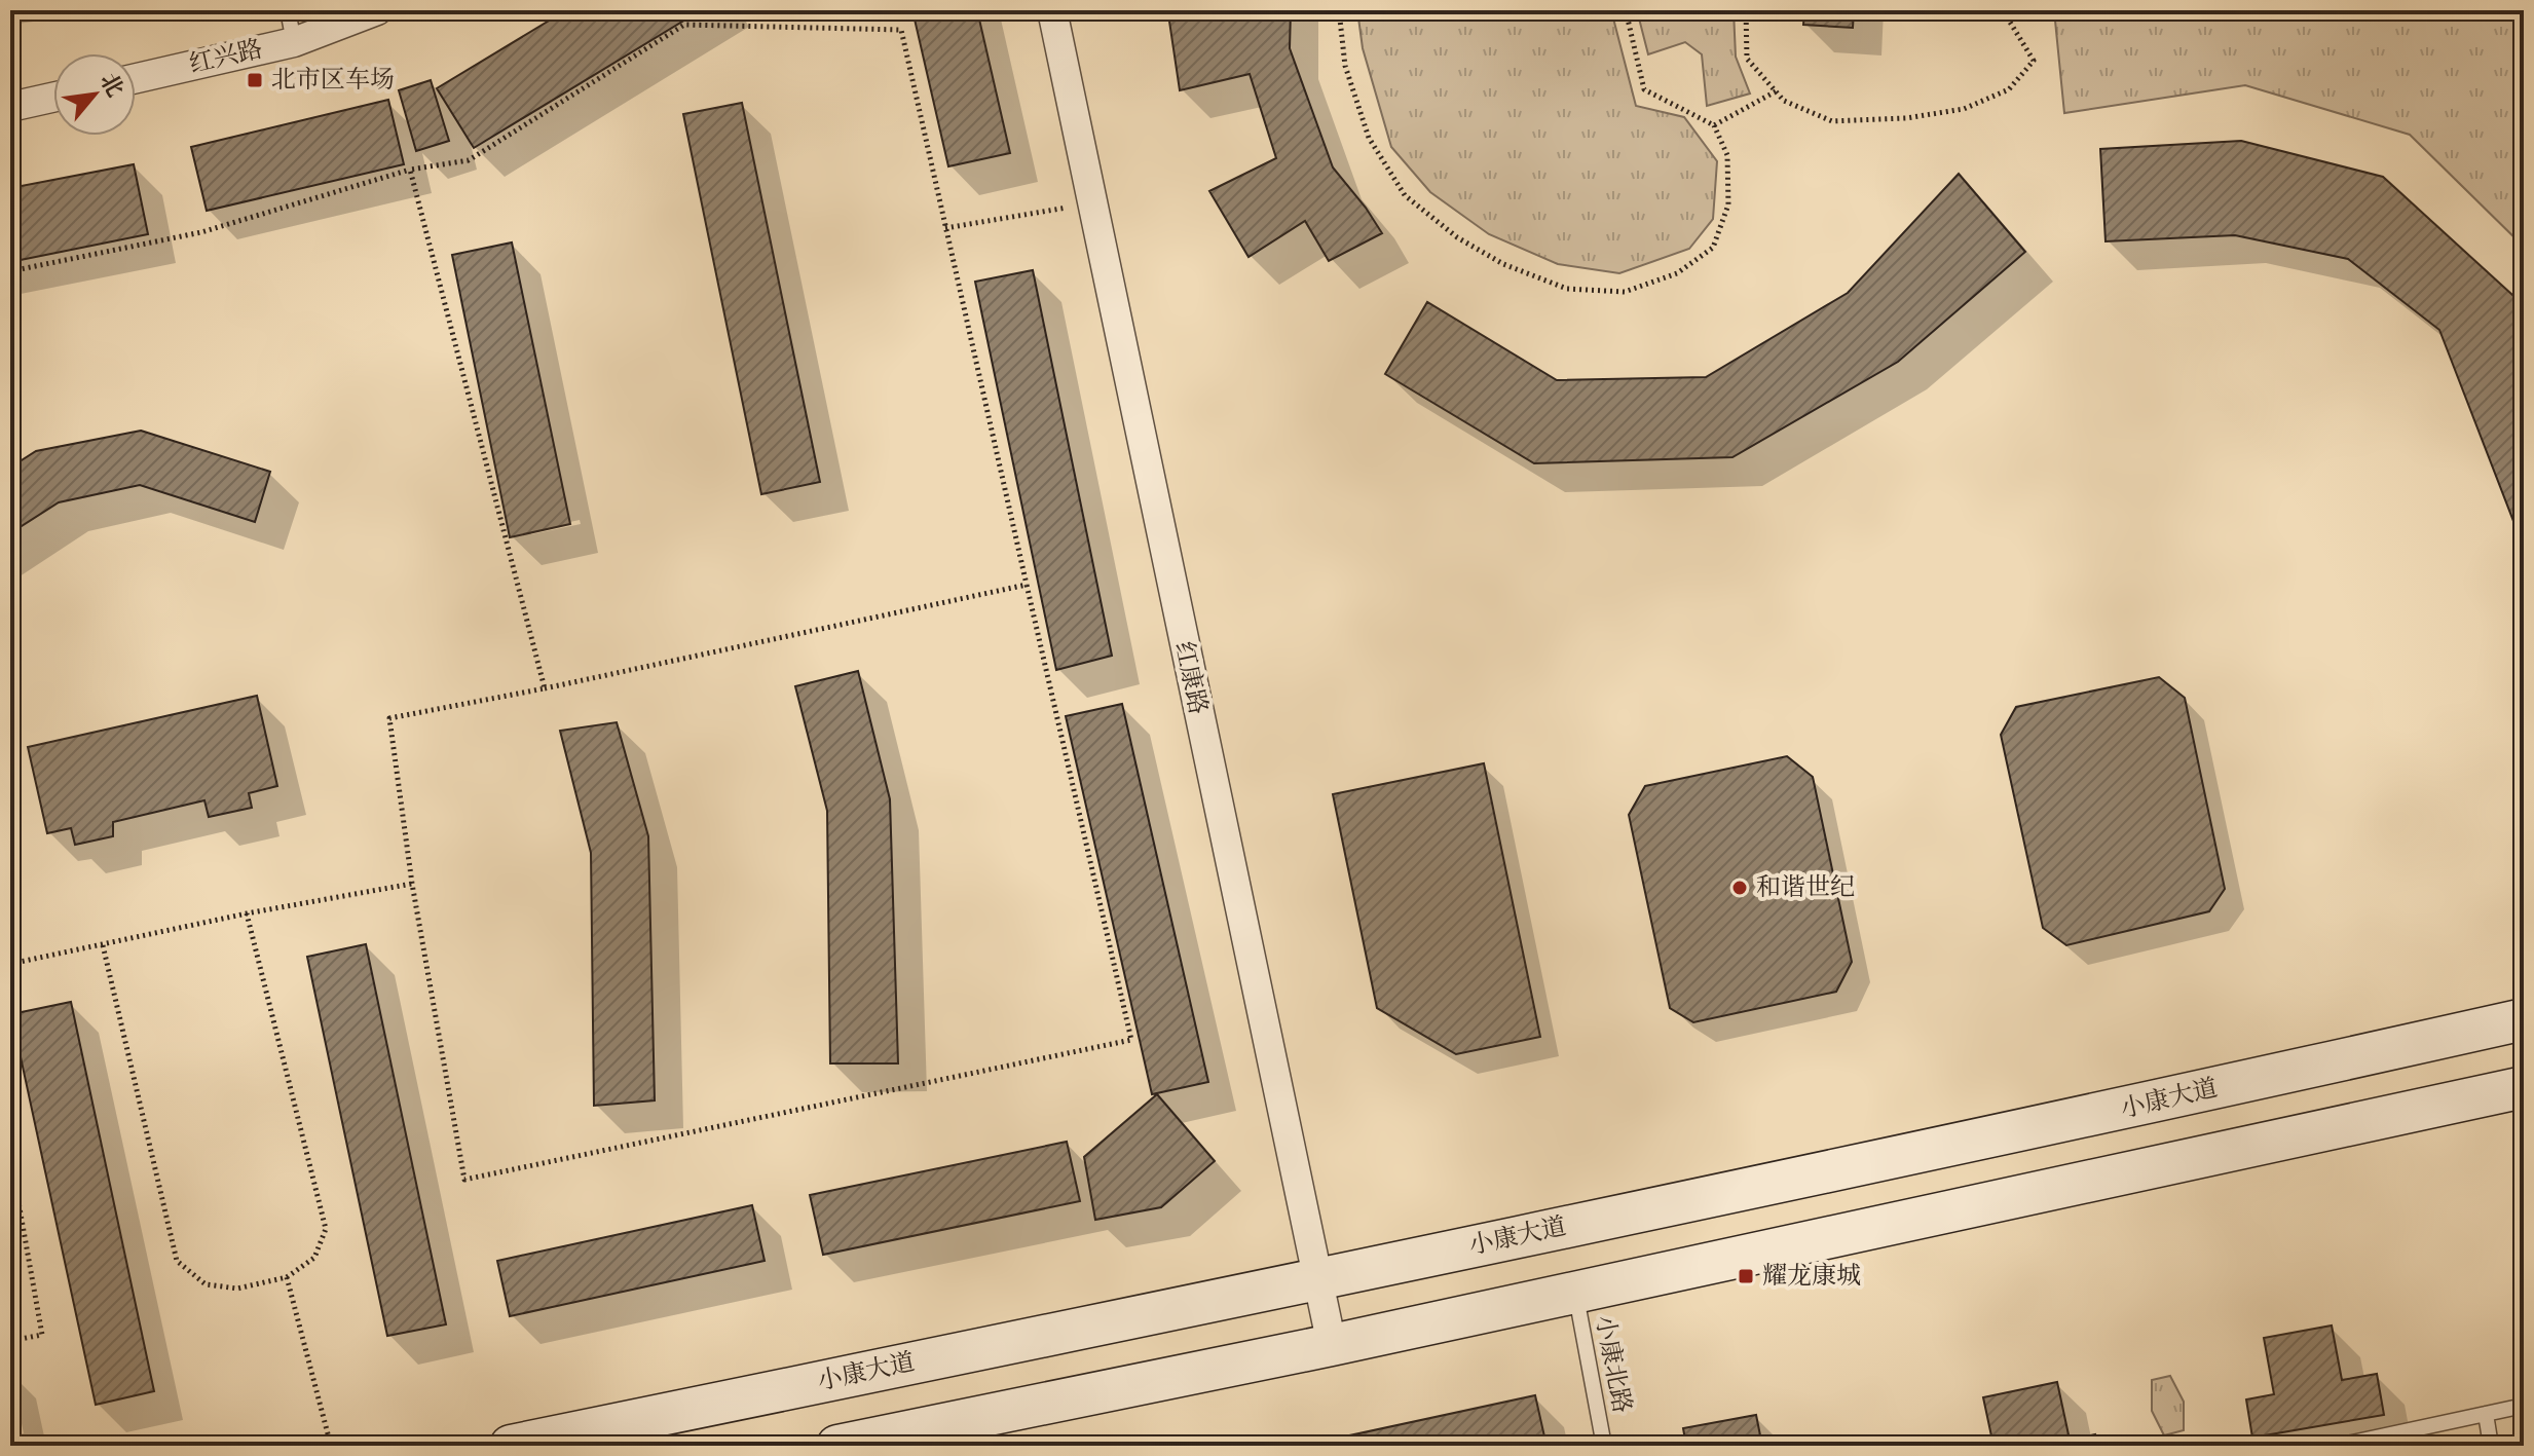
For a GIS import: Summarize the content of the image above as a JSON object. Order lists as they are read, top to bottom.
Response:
{
  "streets": {
    "main road": ["小康大道"],
    "street": ["红兴路", "红康路"],
    "lane": ["小康北路"]
  },
  "crossings": [
    ["红康路", "小康大道"]
  ],
  "places": {
    "transit": ["北市区车场", "耀龙康城"],
    "other": ["和谐世纪"]
  },
  "north": "top right"
}
